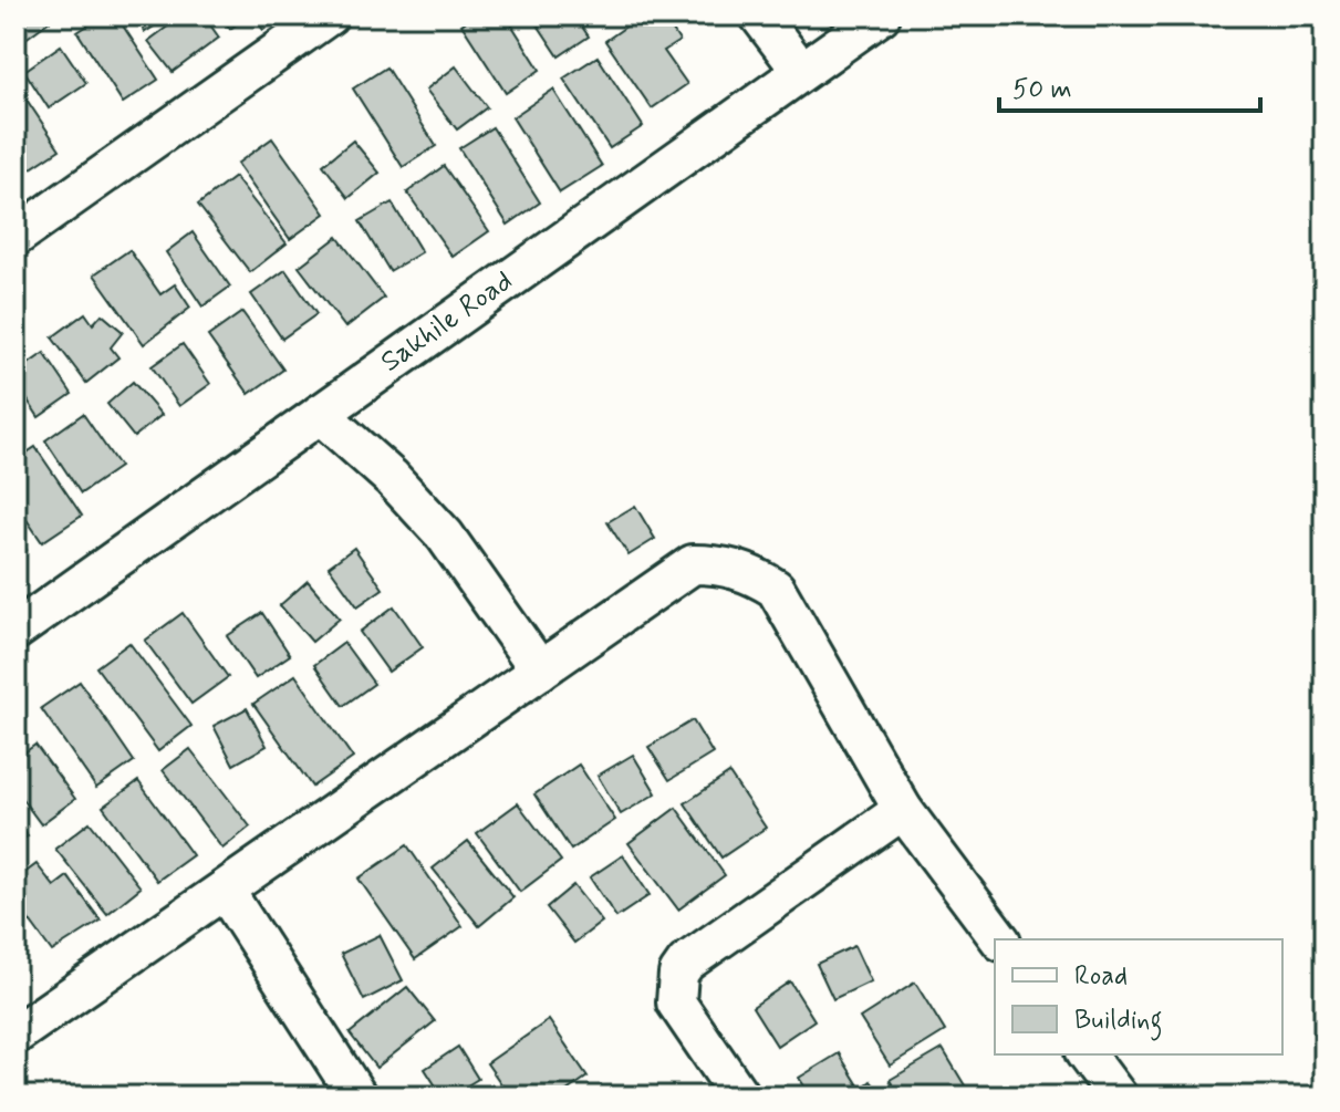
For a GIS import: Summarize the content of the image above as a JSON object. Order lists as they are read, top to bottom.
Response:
{
  "streets": {
    "street": ["Sakhile Road"]
  },
  "legend": ["Road", "Building"],
  "scale_bar": "50 m"
}
